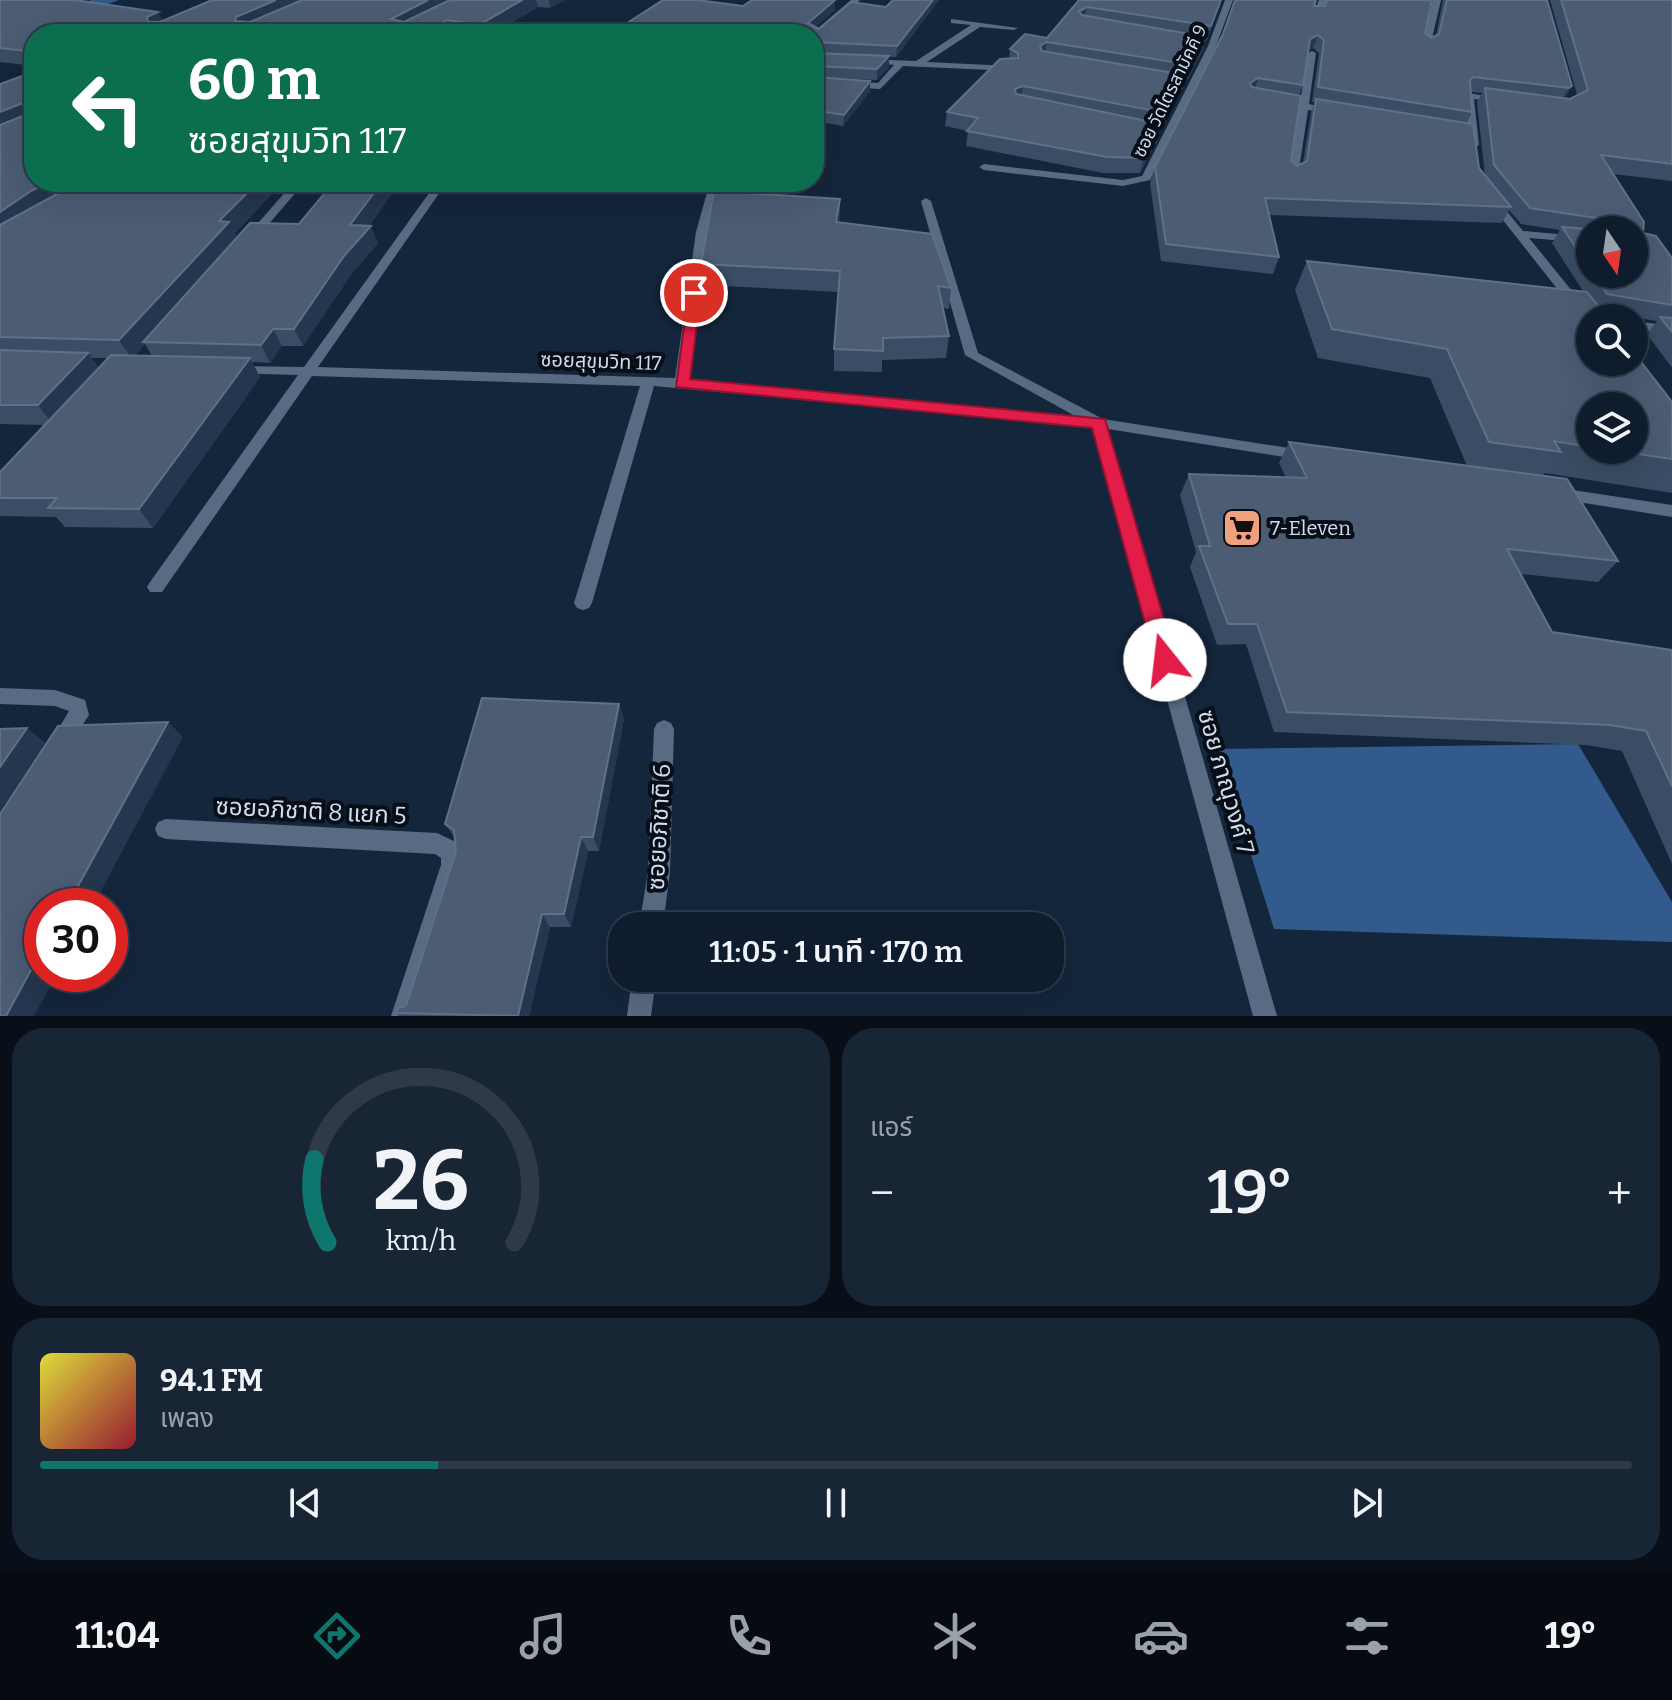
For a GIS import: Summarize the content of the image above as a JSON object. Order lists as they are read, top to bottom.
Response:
{
  "streets": {
    "street": [
      "ซอย วัดไตรสามัคคี 9",
      "ซอยสุขุมวิท 117",
      "ซอย ภาณุวงศ์ 7",
      "ซอยอภิชาติ 8 แยก 5",
      "ซอยอภิชาติ 6"
    ]
  },
  "crossings": [
    ["ซอยสุขุมวิท 117", "ซอย ภาณุวงศ์ 7"]
  ],
  "places": {
    "supermarket": ["7-Eleven"]
  },
  "north": "bottom",
  "page": {
    "turn": ["60 m", "ซอยสุขุมวิท 117"],
    "limit": "30",
    "trip": "11:05 · 1 นาที · 170 m",
    "tile": "แอร์",
    "heat": ["−", "19°", "+"],
    "song": ["94.1 FM", "เพลง"],
    "tabs": ["11:04", "19°"],
    "gauge": ["26", "km/h"]
  }
}
